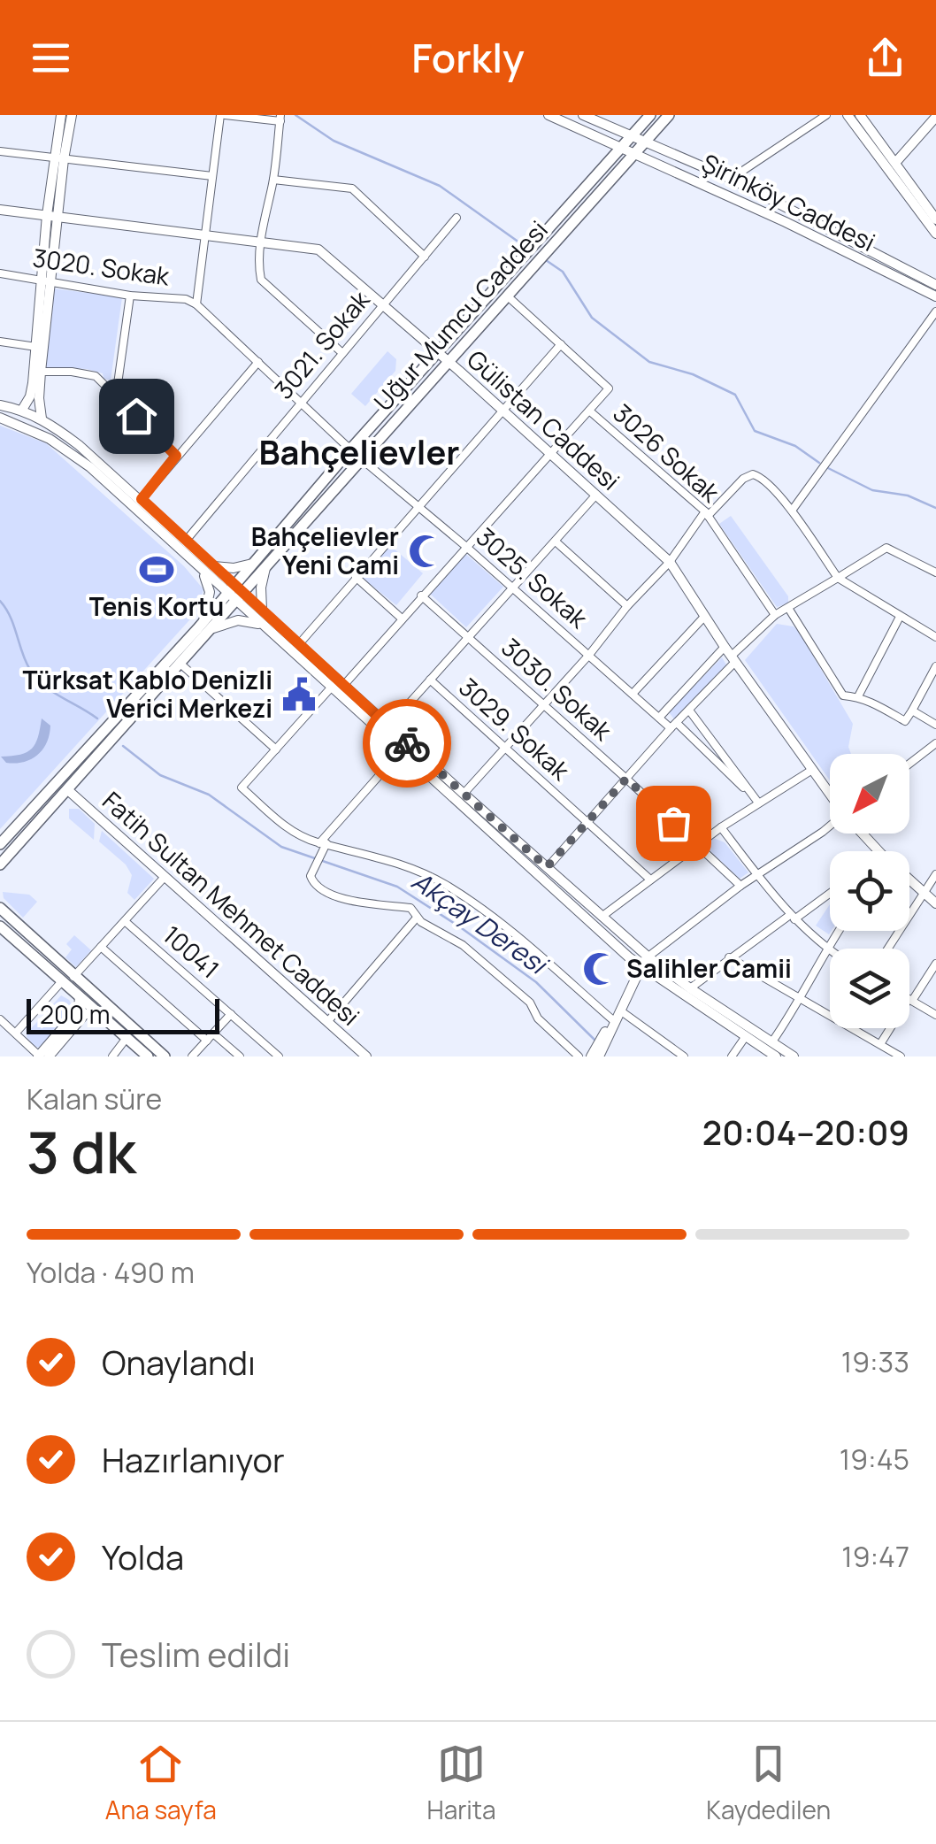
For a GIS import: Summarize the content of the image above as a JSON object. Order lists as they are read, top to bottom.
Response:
{
  "streets": {
    "main road": ["Uğur Mumcu Caddesi"],
    "street": [
      "Şirinköy Caddesi",
      "3020. Sokak",
      "3021. Sokak",
      "Gülistan Caddesi",
      "3026 Sokak",
      "3025. Sokak",
      "3030. Sokak",
      "3029. Sokak",
      "Fatih Sultan Mehmet Caddesi",
      "10041"
    ]
  },
  "crossings": [
    ["Şirinköy Caddesi", "Uğur Mumcu Caddesi"],
    ["3020. Sokak", "Uğur Mumcu Caddesi"],
    ["3020. Sokak", "3021. Sokak"],
    ["Uğur Mumcu Caddesi", "Gülistan Caddesi"],
    ["Uğur Mumcu Caddesi", "3025. Sokak"],
    ["Uğur Mumcu Caddesi", "Fatih Sultan Mehmet Caddesi"],
    ["3021. Sokak", "Gülistan Caddesi"]
  ],
  "districts": ["Bahçelievler"],
  "water": ["Akçay Deresi"],
  "places": {
    "mosque": ["Bahçelievler Yeni Cami", "Salihler Camii"],
    "sports": ["Tenis Kortu"],
    "public building": ["Türksat Kablo Denizli Verici Merkezi"]
  },
  "scale_bar": "200 m",
  "north": "bottom left",
  "page": {
    "header": "Forkly",
    "scale": "200 m",
    "heading": ["3 dk", "Kalan süre", "20:04–20:09"],
    "bar": "Yolda · 490 m",
    "list": [
      ["Onaylandı", "19:33"],
      ["Hazırlanıyor", "19:45"],
      ["Yolda", "19:47"],
      "Teslim edildi"
    ],
    "tabs": ["Ana sayfa", "Harita", "Kaydedilen"]
  }
}
